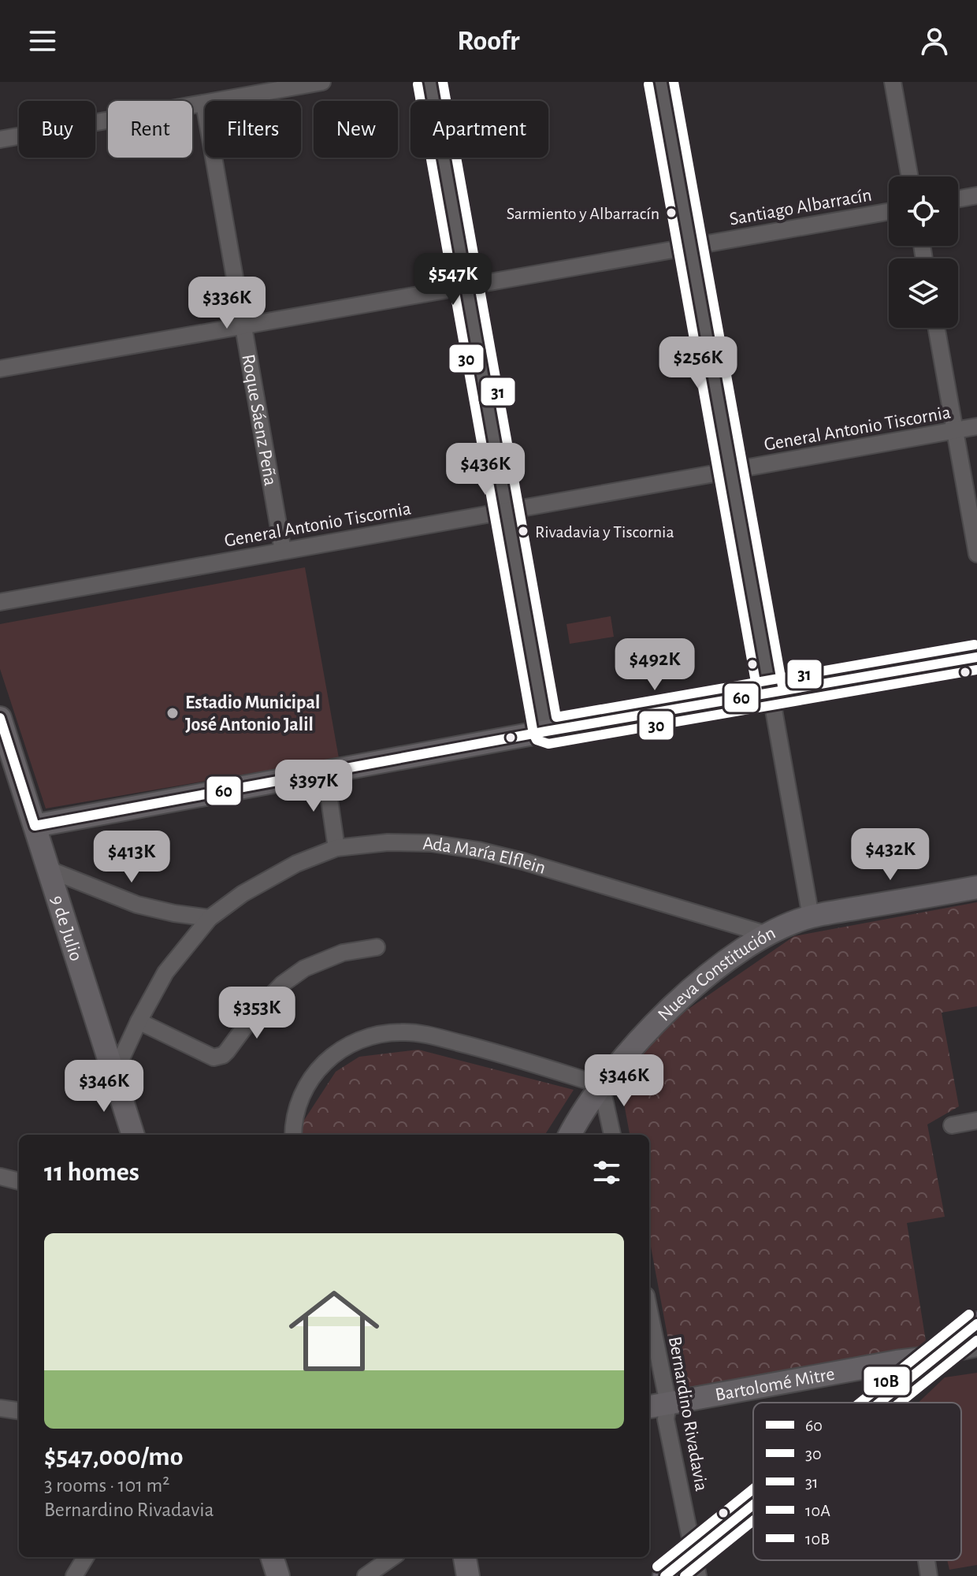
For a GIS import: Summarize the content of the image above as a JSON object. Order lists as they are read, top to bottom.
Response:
{
  "streets": {
    "street": [
      "Santiago Albarracín",
      "Roque Sáenz Peña",
      "General Antonio Tiscornia",
      "Ada María Elflein",
      "9 de Julio",
      "Nueva Constitución",
      "Bartolomé Mitre",
      "Bernardino Rivadavia"
    ]
  },
  "crossings": [
    ["Santiago Albarracín", "Roque Sáenz Peña"],
    ["Roque Sáenz Peña", "General Antonio Tiscornia"],
    ["Ada María Elflein", "9 de Julio"],
    ["Ada María Elflein", "Nueva Constitución"],
    ["Bartolomé Mitre", "Bernardino Rivadavia"]
  ],
  "places": ["Sarmiento y Albarracín", "Rivadavia y Tiscornia", "Estadio Municipal José Antonio Jalil"],
  "lines": [
    "transit line 31",
    "transit line 30",
    "transit line 60",
    "transit line 10B",
    "transit line 10A"
  ],
  "legend": [
    "60",
    "30",
    "31",
    "10A",
    "10B"
  ],
  "page": {
    "header": "Roofr",
    "chip": [
      "Buy",
      "Rent",
      "Filters",
      "New",
      "Apartment"
    ],
    "price": [
      "$547K",
      "$336K",
      "$256K",
      "$436K",
      "$492K",
      "$397K",
      "$432K",
      "$413K",
      "$353K",
      "$346K",
      "$346K"
    ],
    "heading": "11 homes",
    "list": [
      {
        "name": "$547,000/mo",
        "note": "3 rooms · 101 m² · Bernardino Rivadavia"
      }
    ]
  }
}
